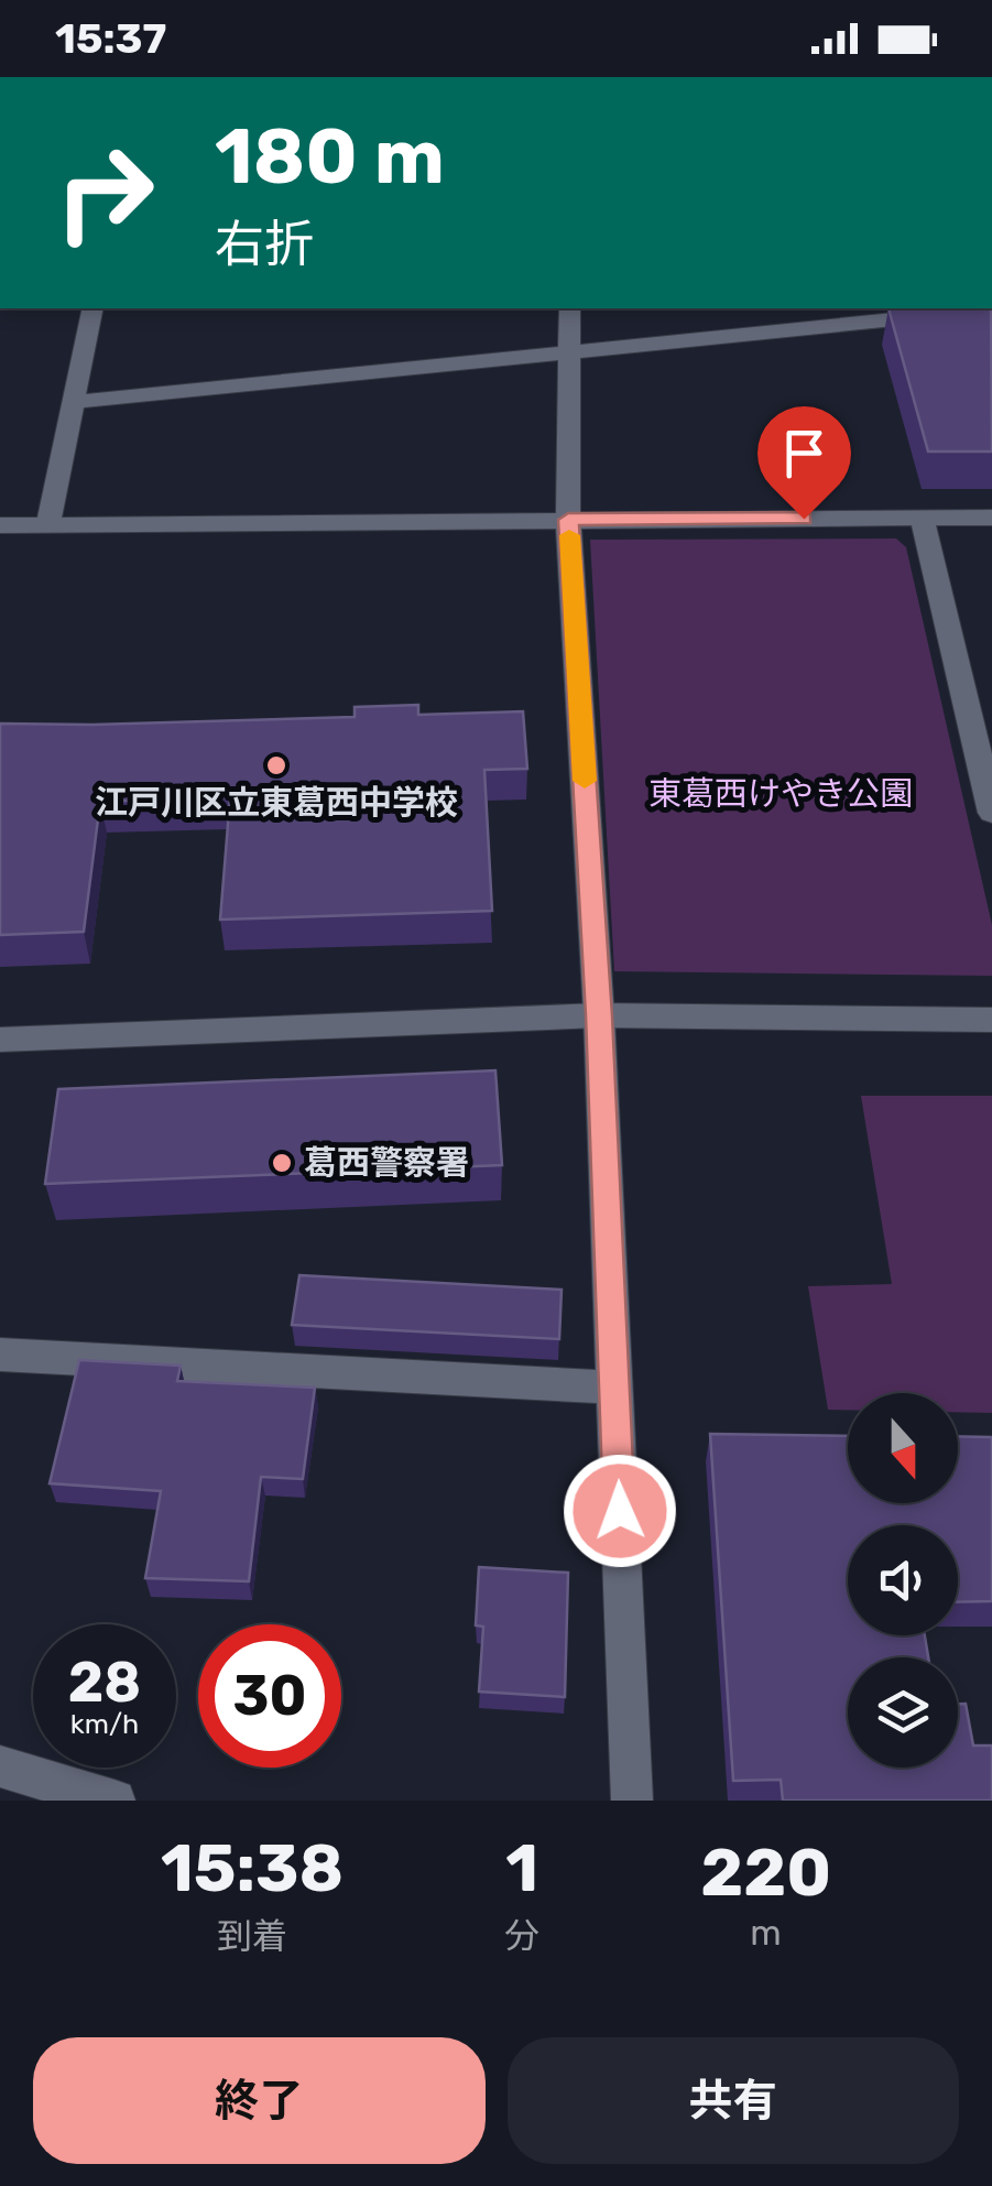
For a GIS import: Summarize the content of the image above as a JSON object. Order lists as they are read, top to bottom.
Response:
{
  "parks": ["東葛西けやき公園"],
  "places": ["江戸川区立東葛西中学校", "葛西警察署"],
  "north": "bottom",
  "page": {
    "status": "15:37",
    "turn": ["180 m", "右折"],
    "speed": "28 km/h",
    "limit": "30",
    "eta": [
      "15:38",
      "到着",
      "1",
      "分",
      "220",
      "m"
    ],
    "buttons": ["終了", "共有"]
  }
}
